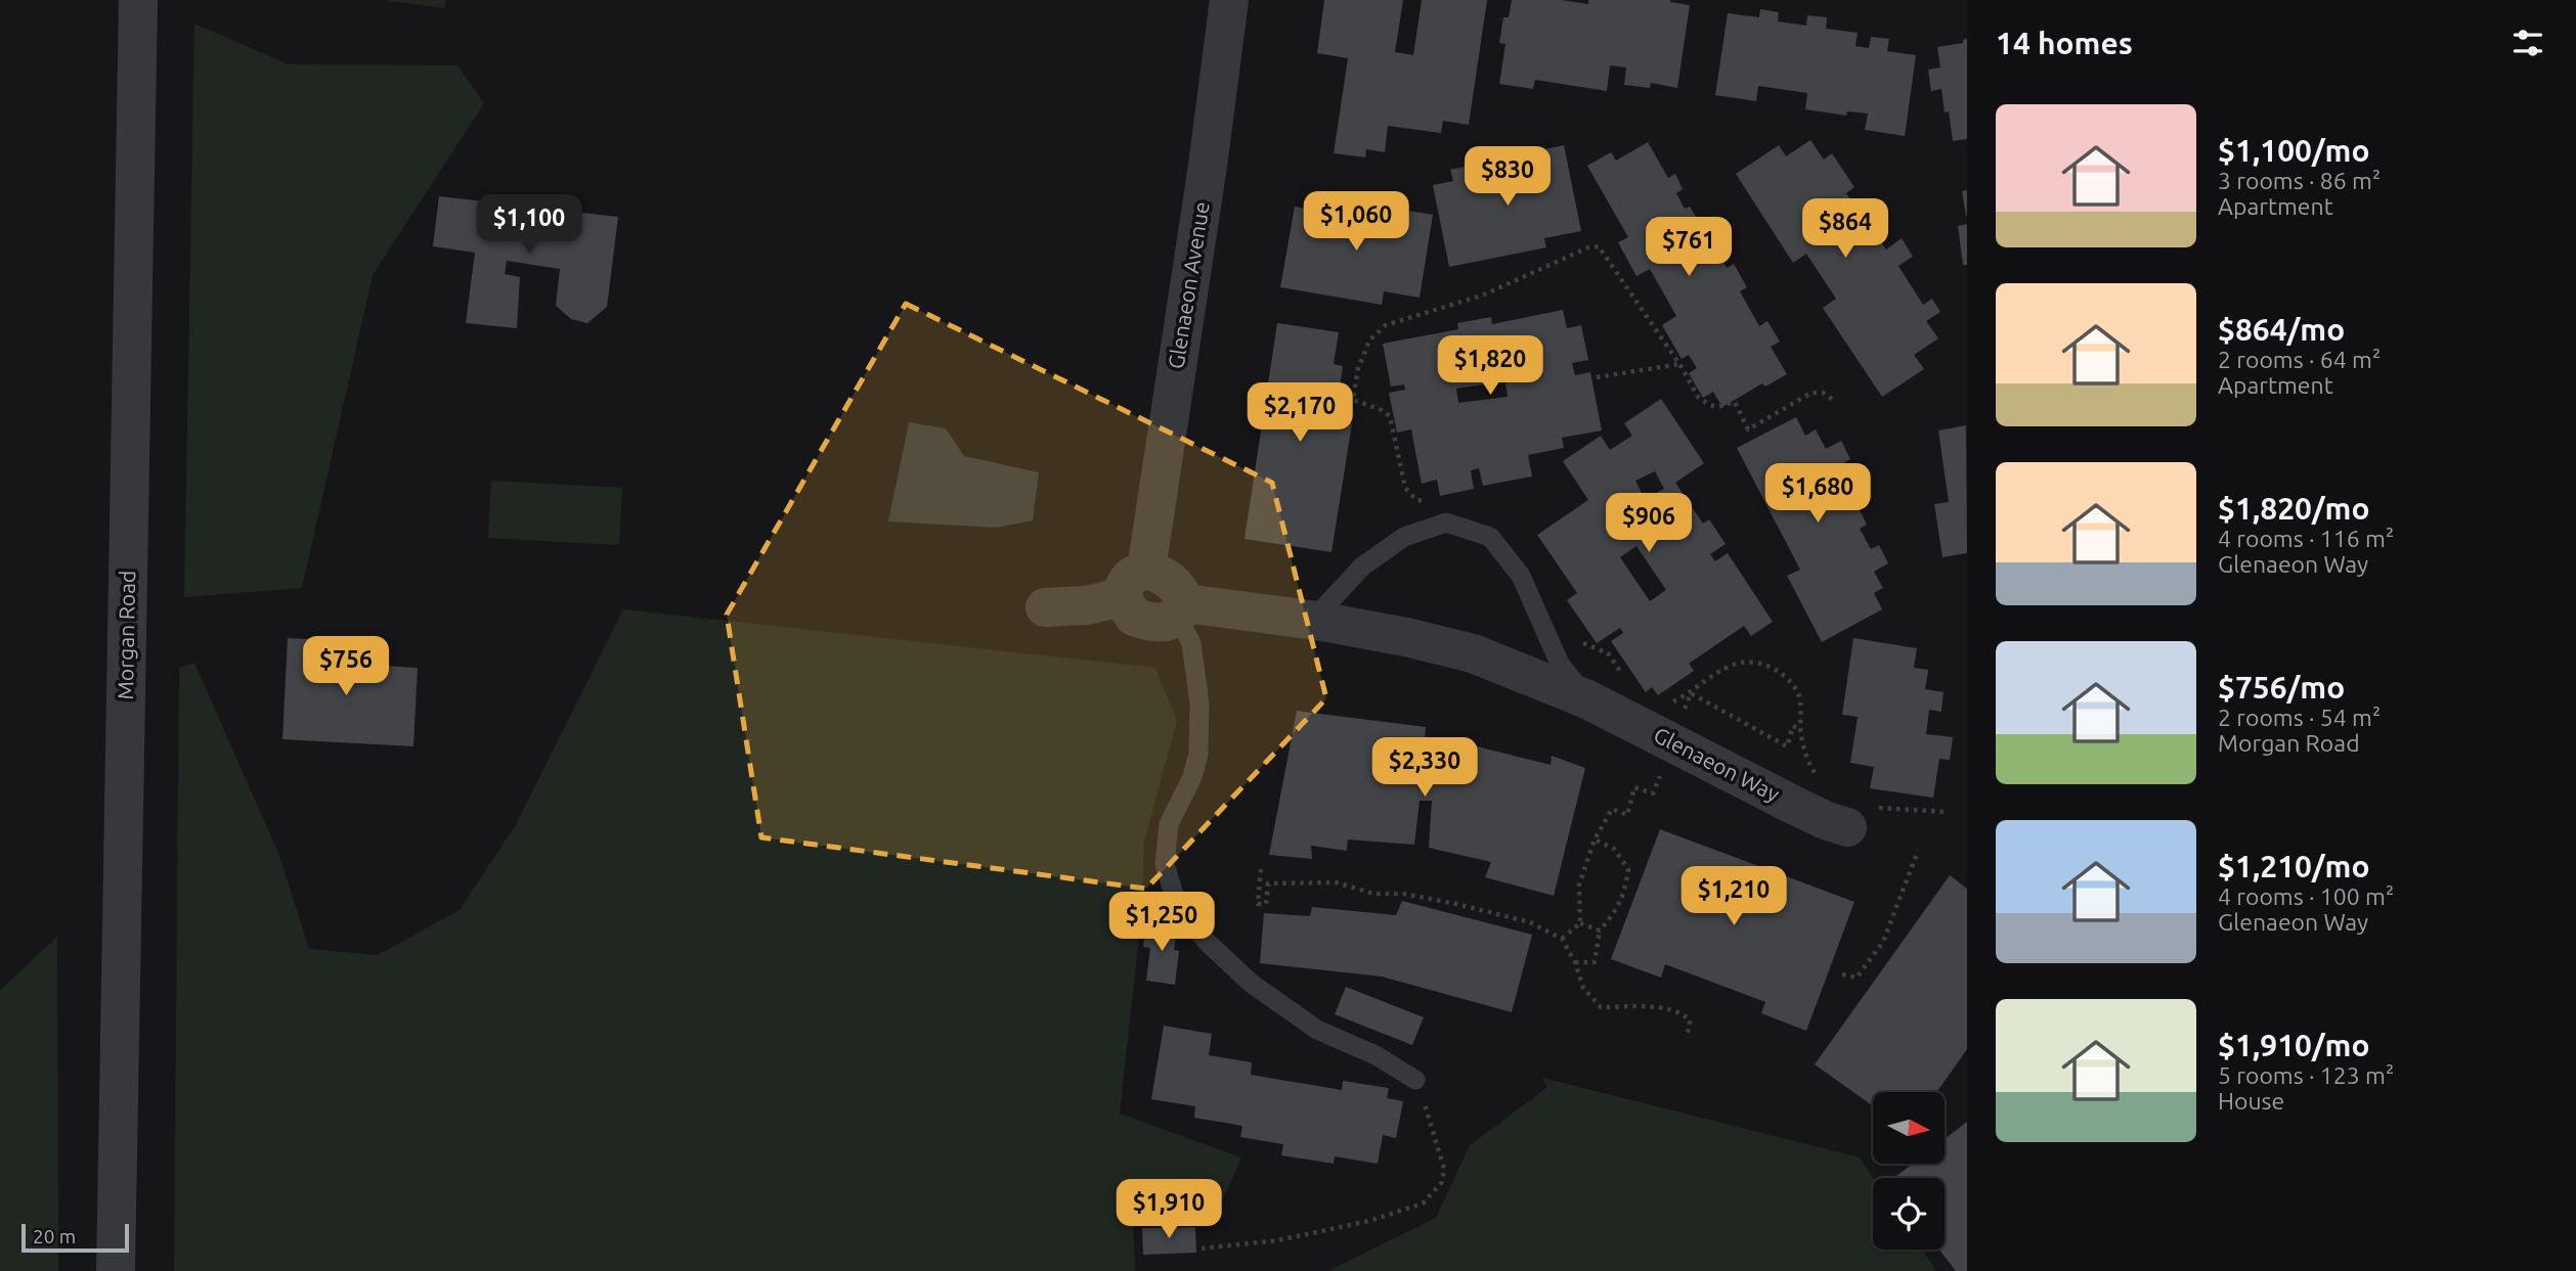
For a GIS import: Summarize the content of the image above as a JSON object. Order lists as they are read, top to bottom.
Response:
{
  "streets": {
    "street": ["Glenaeon Avenue", "Morgan Road", "Glenaeon Way"]
  },
  "scale_bar": "20 m",
  "north": "right",
  "page": {
    "heading": "14 homes",
    "list": [
      {
        "name": "$1,100/mo",
        "note": "3 rooms · 86 m² · Apartment"
      },
      {
        "name": "$864/mo",
        "note": "2 rooms · 64 m² · Apartment"
      },
      {
        "name": "$1,820/mo",
        "note": "4 rooms · 116 m² · Glenaeon Way"
      },
      {
        "name": "$756/mo",
        "note": "2 rooms · 54 m² · Morgan Road"
      },
      {
        "name": "$1,210/mo",
        "note": "4 rooms · 100 m² · Glenaeon Way"
      },
      {
        "name": "$1,910/mo",
        "note": "5 rooms · 123 m² · House"
      }
    ],
    "price": [
      "$830",
      "$1,060",
      "$1,100",
      "$864",
      "$761",
      "$1,820",
      "$2,170",
      "$1,680",
      "$906",
      "$756",
      "$2,330",
      "$1,210",
      "$1,250",
      "$1,910"
    ],
    "scale": "20 m"
  }
}
